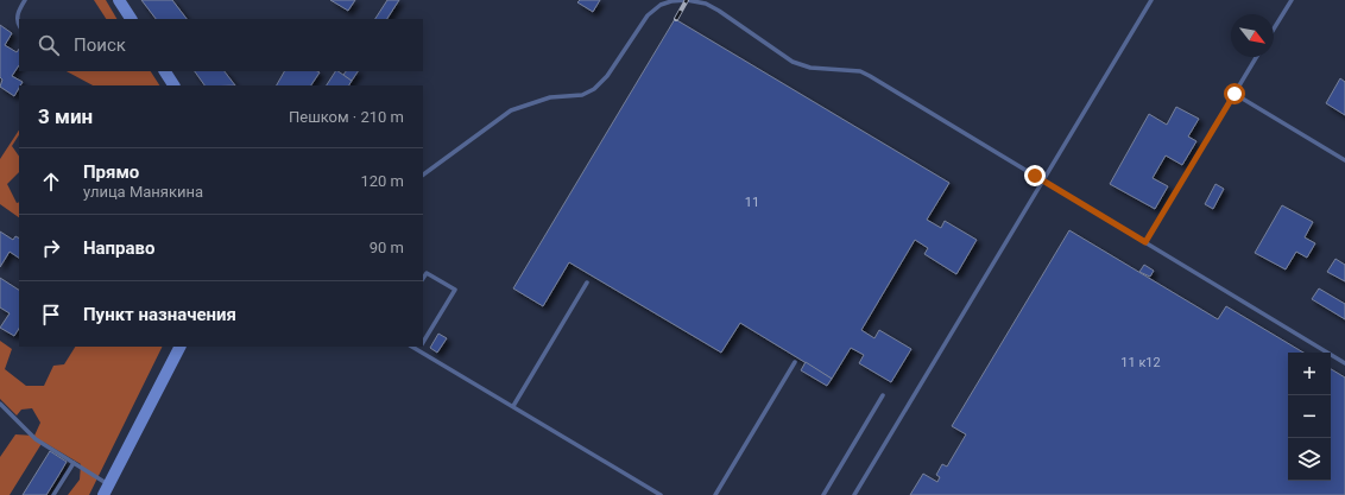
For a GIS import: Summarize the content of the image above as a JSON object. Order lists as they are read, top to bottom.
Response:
{
  "house_numbers": ["11", "11 к12"],
  "north": "bottom right",
  "page": {
    "search": "Поиск",
    "heading": ["3 мин", "Пешком · 210 m"],
    "list": [
      ["Прямо", "улица Манякина", "120 m"],
      ["Направо", "90 m"],
      "Пункт назначения"
    ],
    "map_buttons": ["+", "−"]
  }
}
